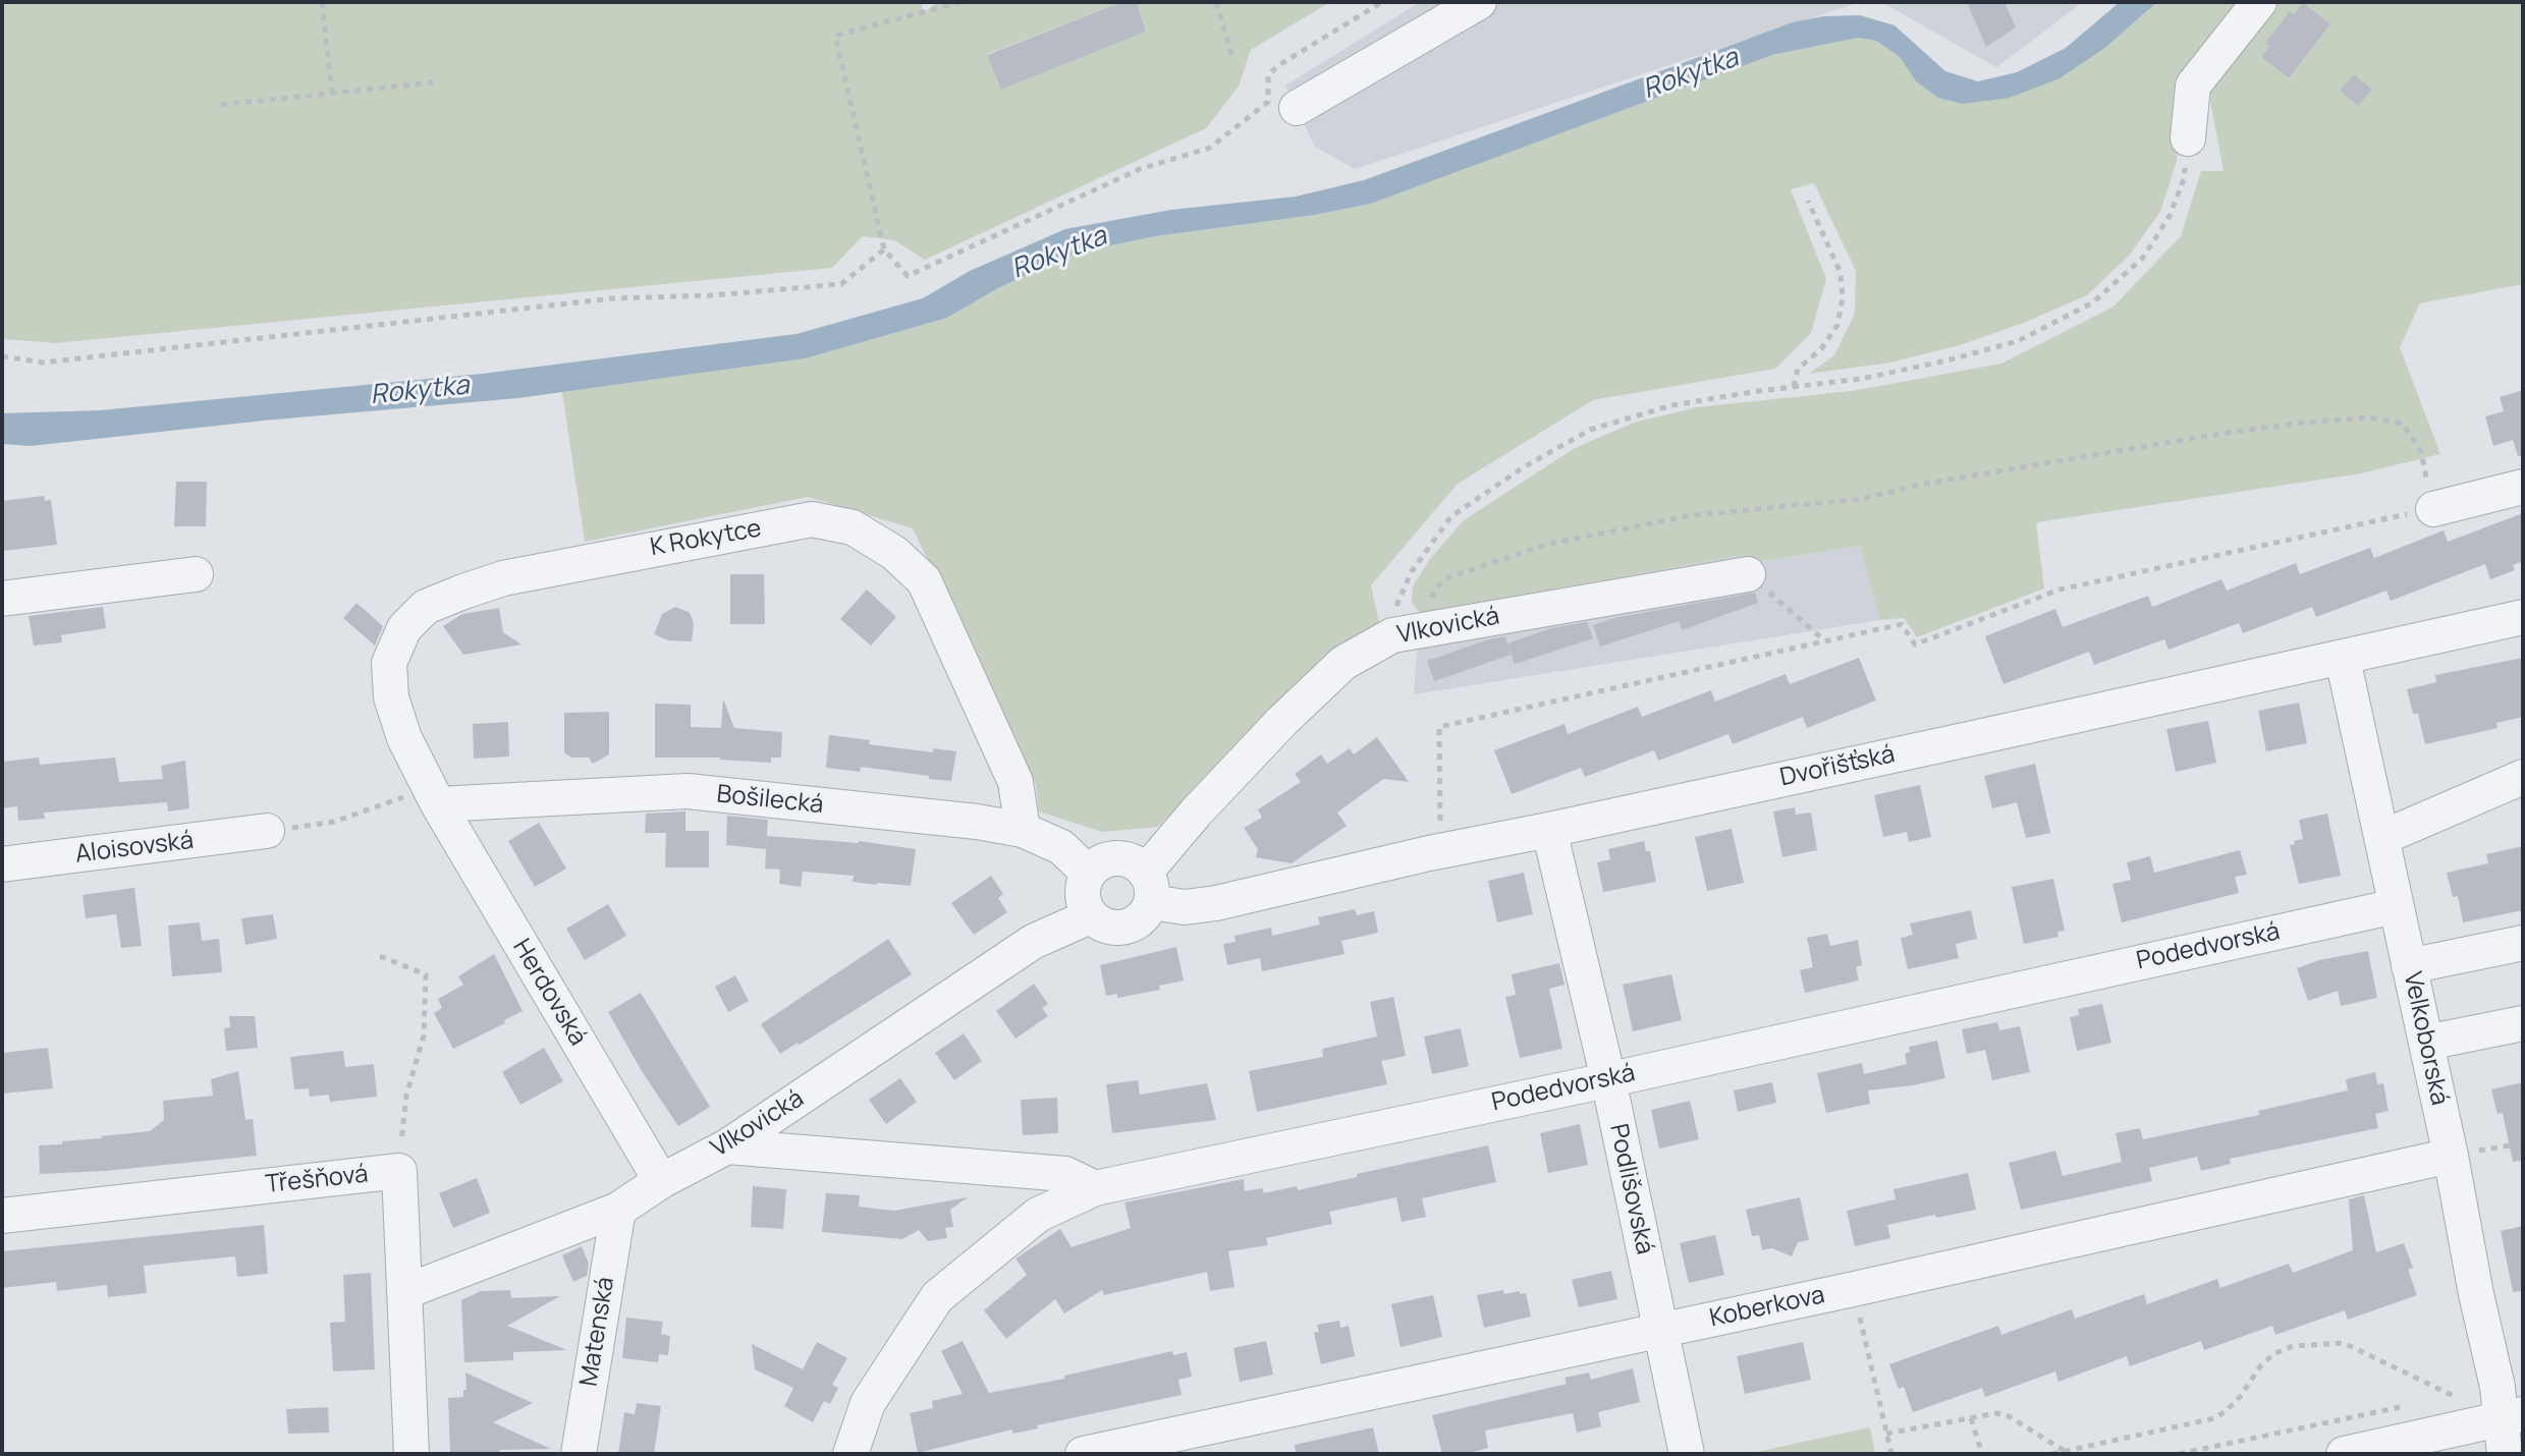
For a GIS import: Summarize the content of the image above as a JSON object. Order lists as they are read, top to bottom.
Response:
{
  "streets": {
    "street": [
      "K Rokytce",
      "Vlkovická",
      "Dvořišťská",
      "Bošilecká",
      "Aloisovská",
      "Podedvorská",
      "Herdovská",
      "Velkoborská",
      "Třešňová",
      "Podlišovská",
      "Koberkova",
      "Matenská"
    ]
  },
  "crossings": [
    ["K Rokytce", "Bošilecká"],
    ["K Rokytce", "Herdovská"],
    ["Vlkovická", "Dvořišťská"],
    ["Vlkovická", "Bošilecká"],
    ["Vlkovická", "Herdovská"],
    ["Vlkovická", "Třešňová"],
    ["Vlkovická", "Matenská"],
    ["Dvořišťská", "Bošilecká"],
    ["Dvořišťská", "Velkoborská"],
    ["Dvořišťská", "Podlišovská"],
    ["Bošilecká", "Herdovská"],
    ["Podedvorská", "Velkoborská"],
    ["Podedvorská", "Podlišovská"],
    ["Velkoborská", "Koberkova"],
    ["Podlišovská", "Koberkova"]
  ],
  "water": ["Rokytka"]
}
